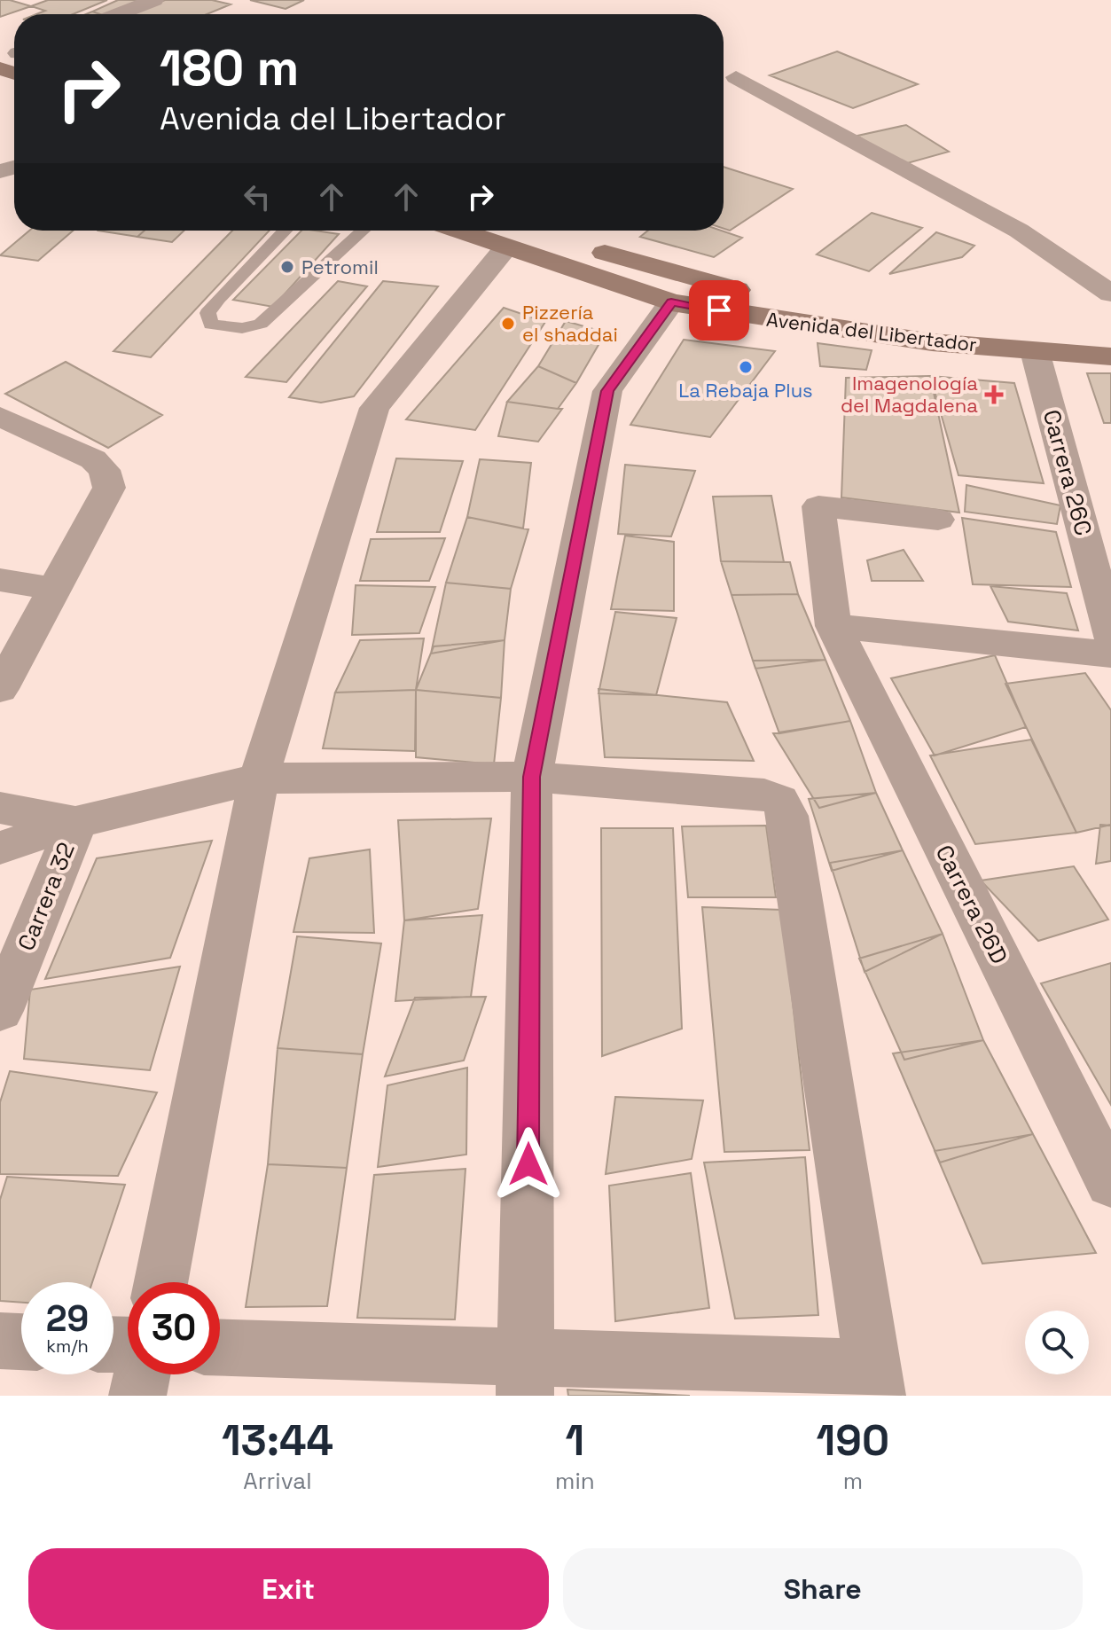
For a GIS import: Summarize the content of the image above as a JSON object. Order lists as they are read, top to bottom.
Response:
{
  "streets": {
    "main road": ["Avenida del Libertador"],
    "street": ["Carrera 26C", "Carrera 32", "Carrera 26D"]
  },
  "crossings": [
    ["Avenida del Libertador", "Carrera 26C"]
  ],
  "places": {
    "other": ["Petromil", "Pizzería el shaddai", "La Rebaja Plus"],
    "health": ["Imagenología del Magdalena"]
  },
  "page": {
    "turn": ["180 m", "Avenida del Libertador"],
    "speed": "29 km/h",
    "limit": "30",
    "eta": [
      "13:44",
      "Arrival",
      "1",
      "min",
      "190",
      "m"
    ],
    "buttons": ["Exit", "Share"]
  }
}
